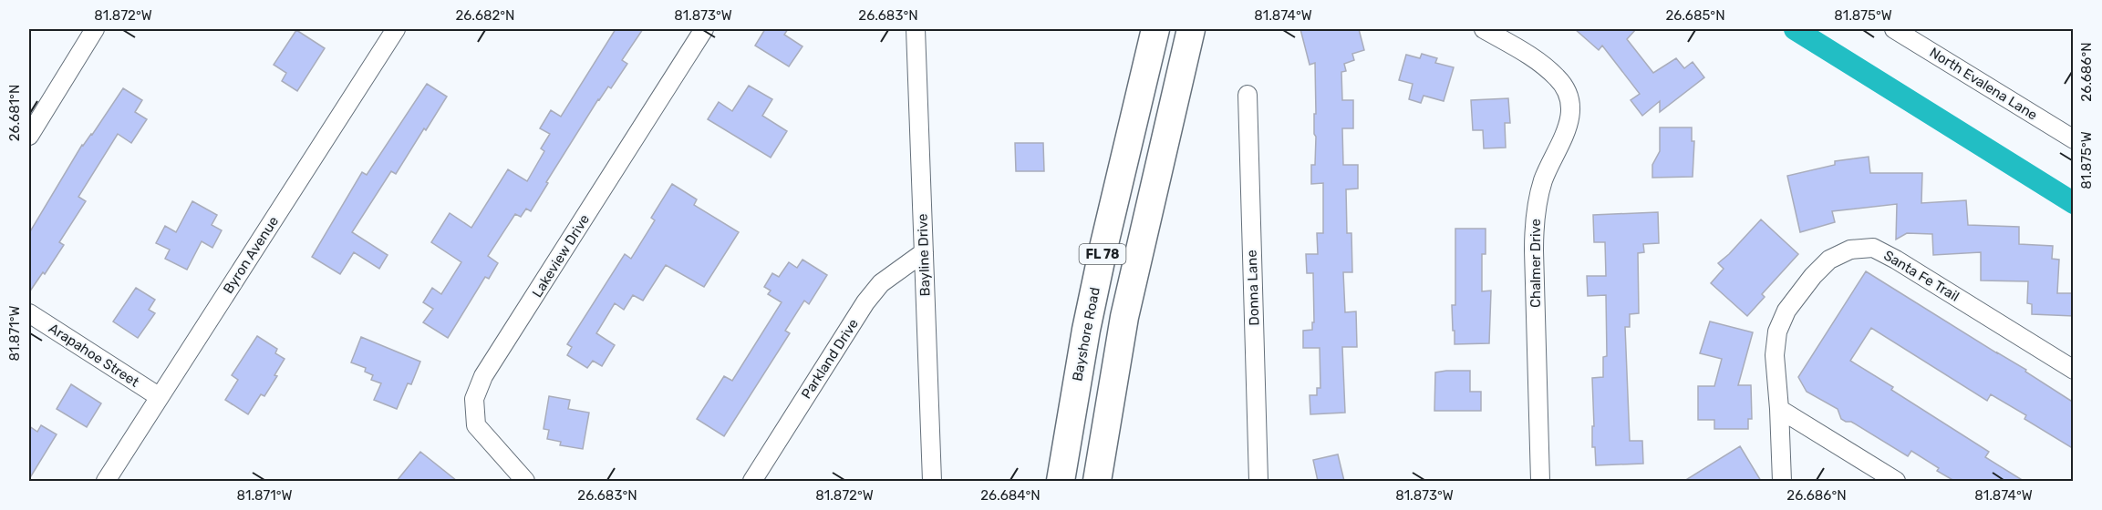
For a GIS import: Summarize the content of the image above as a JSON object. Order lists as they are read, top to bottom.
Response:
{
  "streets": {
    "main road": ["FL 78", "Bayshore Road"],
    "street": [
      "North Evalena Lane",
      "Byron Avenue",
      "Bayline Drive",
      "Lakeview Drive",
      "Chalmer Drive",
      "Santa Fe Trail",
      "Donna Lane",
      "Arapahoe Street",
      "Parkland Drive"
    ]
  },
  "crossings": [
    ["Byron Avenue", "Arapahoe Street"],
    ["Bayline Drive", "Parkland Drive"]
  ],
  "coordinates": [
    "81.872°W",
    "26.682°N",
    "81.873°W",
    "26.683°N",
    "81.874°W",
    "26.685°N",
    "81.875°W",
    "26.686°N",
    "26.681°N",
    "81.871°W",
    "26.684°N"
  ]
}
